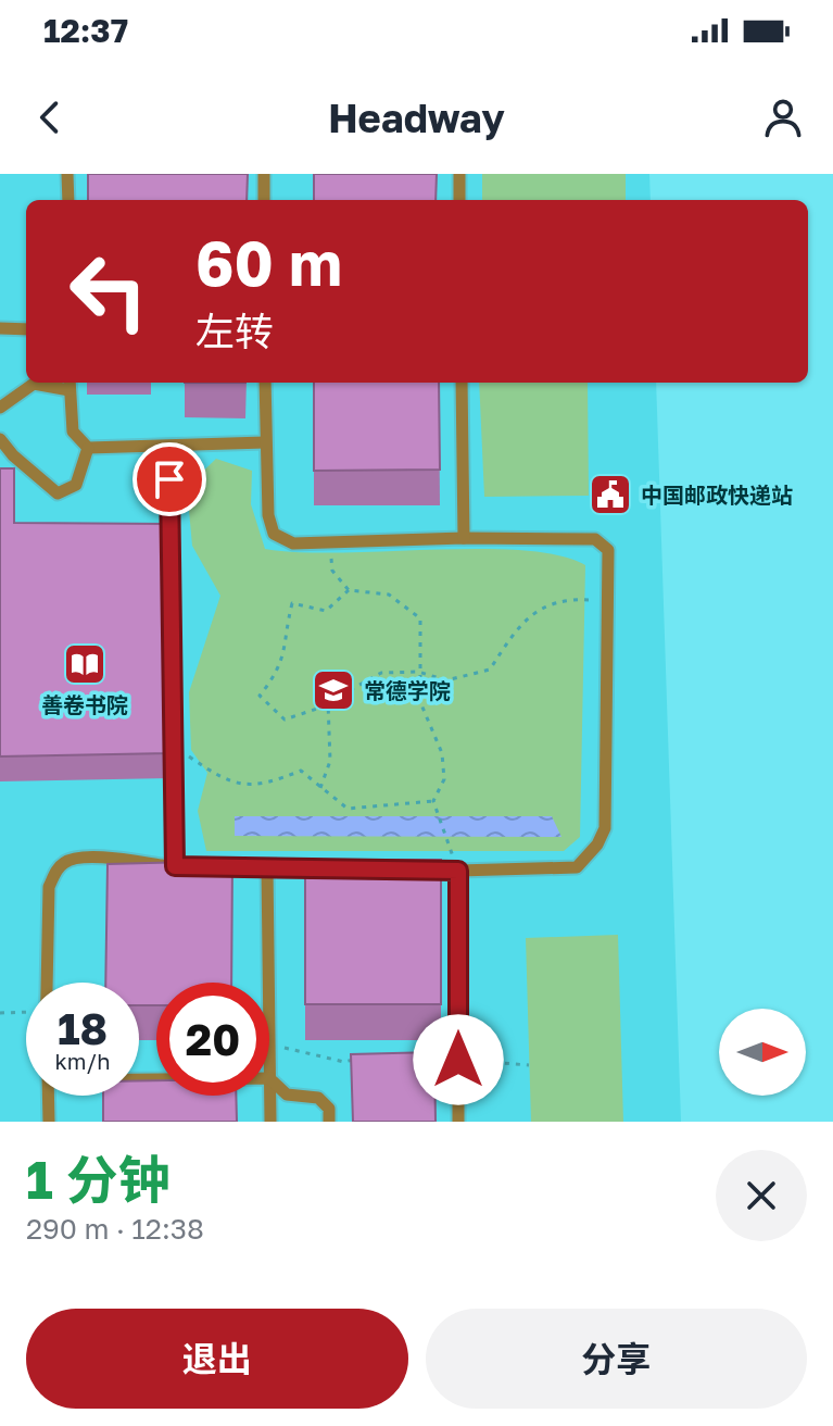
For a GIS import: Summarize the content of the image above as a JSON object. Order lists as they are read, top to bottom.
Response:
{
  "places": {
    "public building": ["中国邮政快递站"],
    "library": ["善卷书院"],
    "school or university": ["常德学院"]
  },
  "north": "right",
  "page": {
    "status": "12:37",
    "header": "Headway",
    "turn": ["60 m", "左转"],
    "speed": "18 km/h",
    "limit": "20",
    "heading": ["1 分钟", "290 m · 12:38"],
    "buttons": ["退出", "分享"]
  }
}
